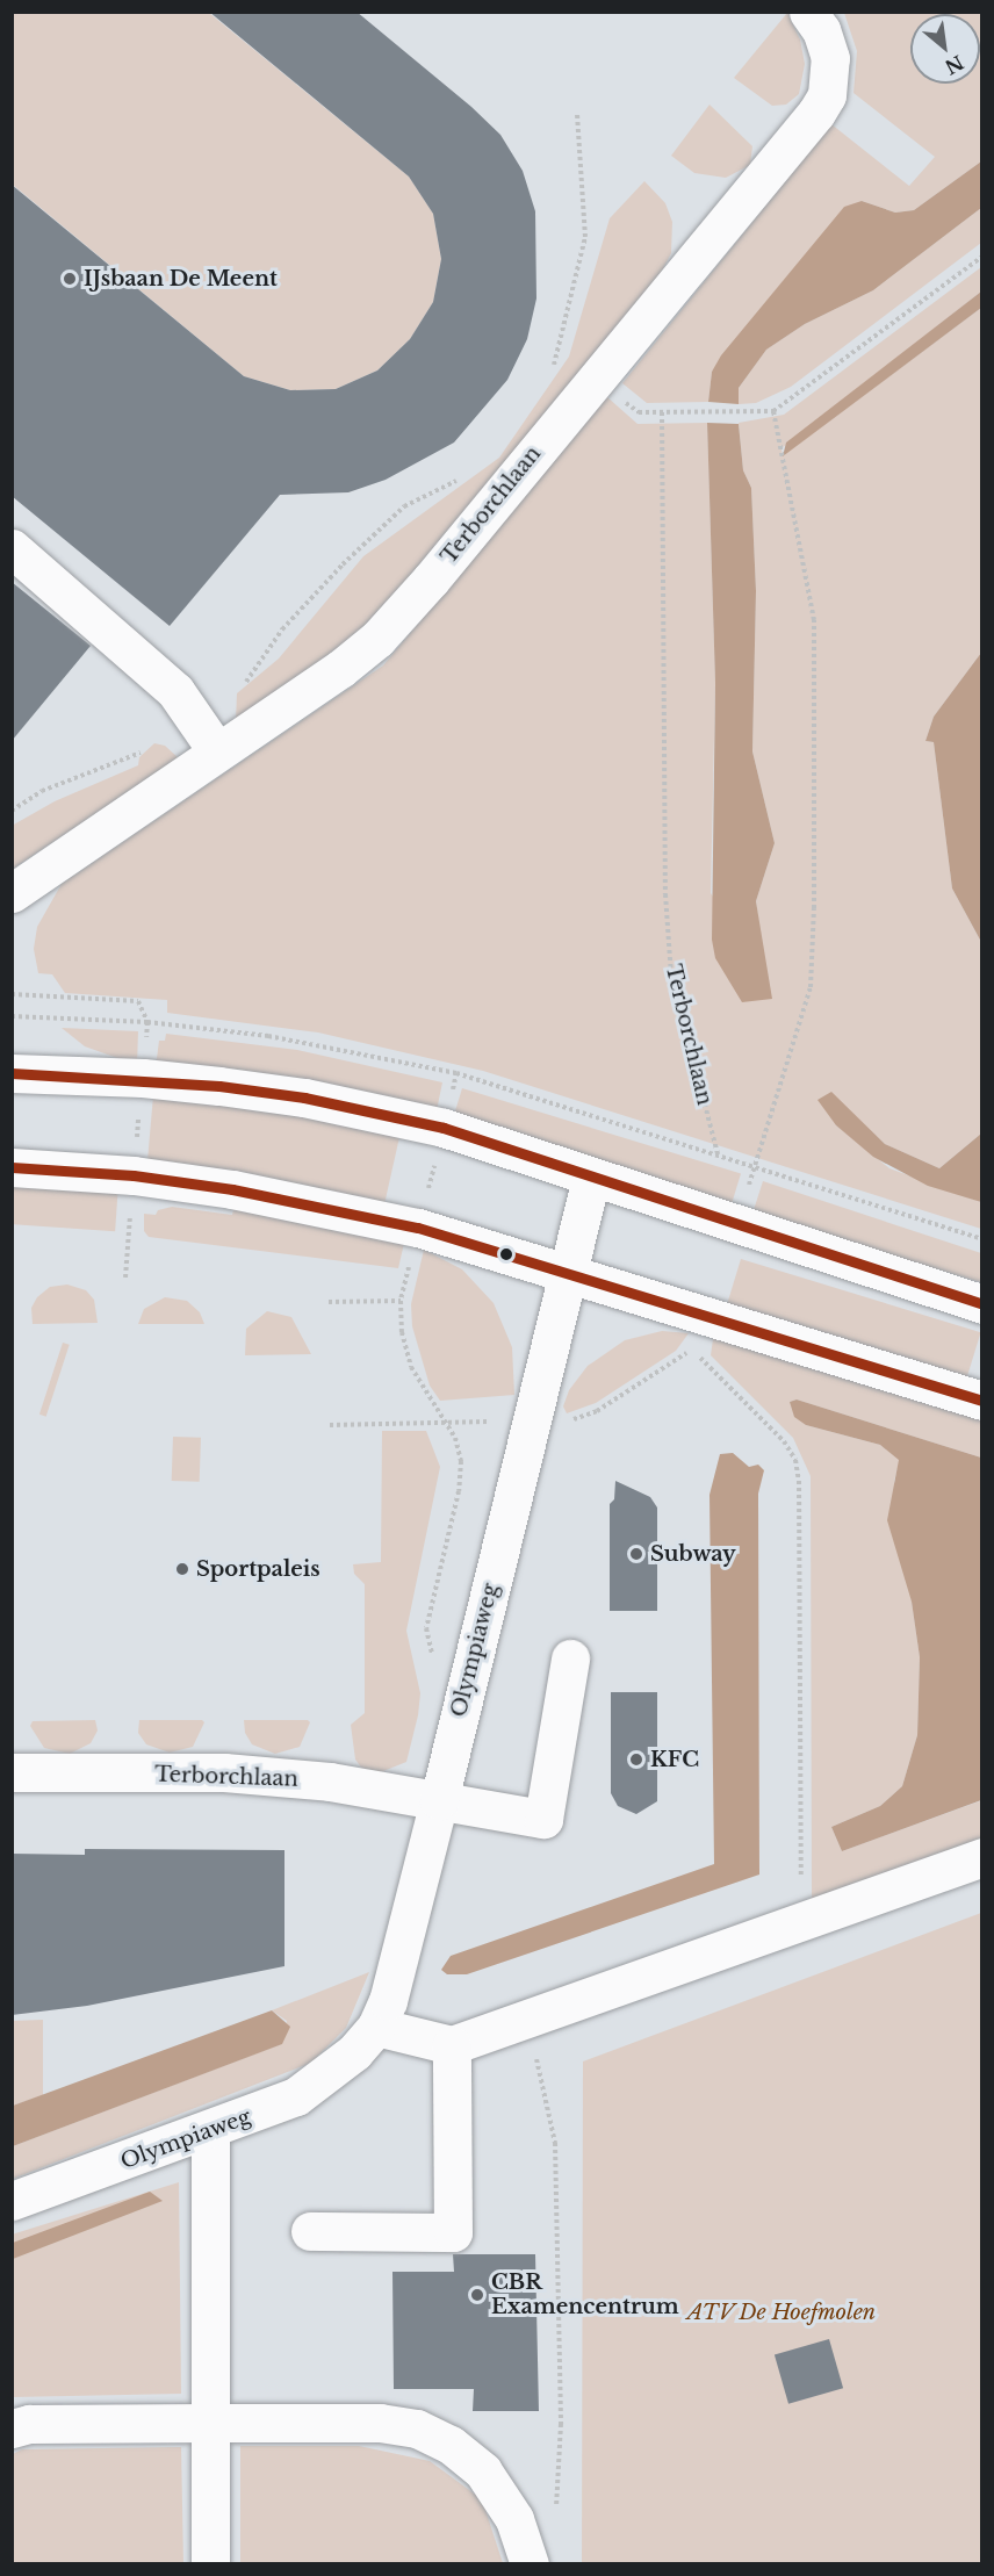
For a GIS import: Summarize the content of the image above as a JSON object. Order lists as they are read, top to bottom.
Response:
{
  "streets": {
    "street": ["Terborchlaan", "Olympiaweg"]
  },
  "crossings": [
    ["Terborchlaan", "Olympiaweg"]
  ],
  "parks": ["ATV De Hoefmolen"],
  "places": [
    "IJsbaan De Meent",
    "Subway",
    "Sportpaleis",
    "KFC",
    "CBR Examencentrum"
  ],
  "north": "bottom right"
}
